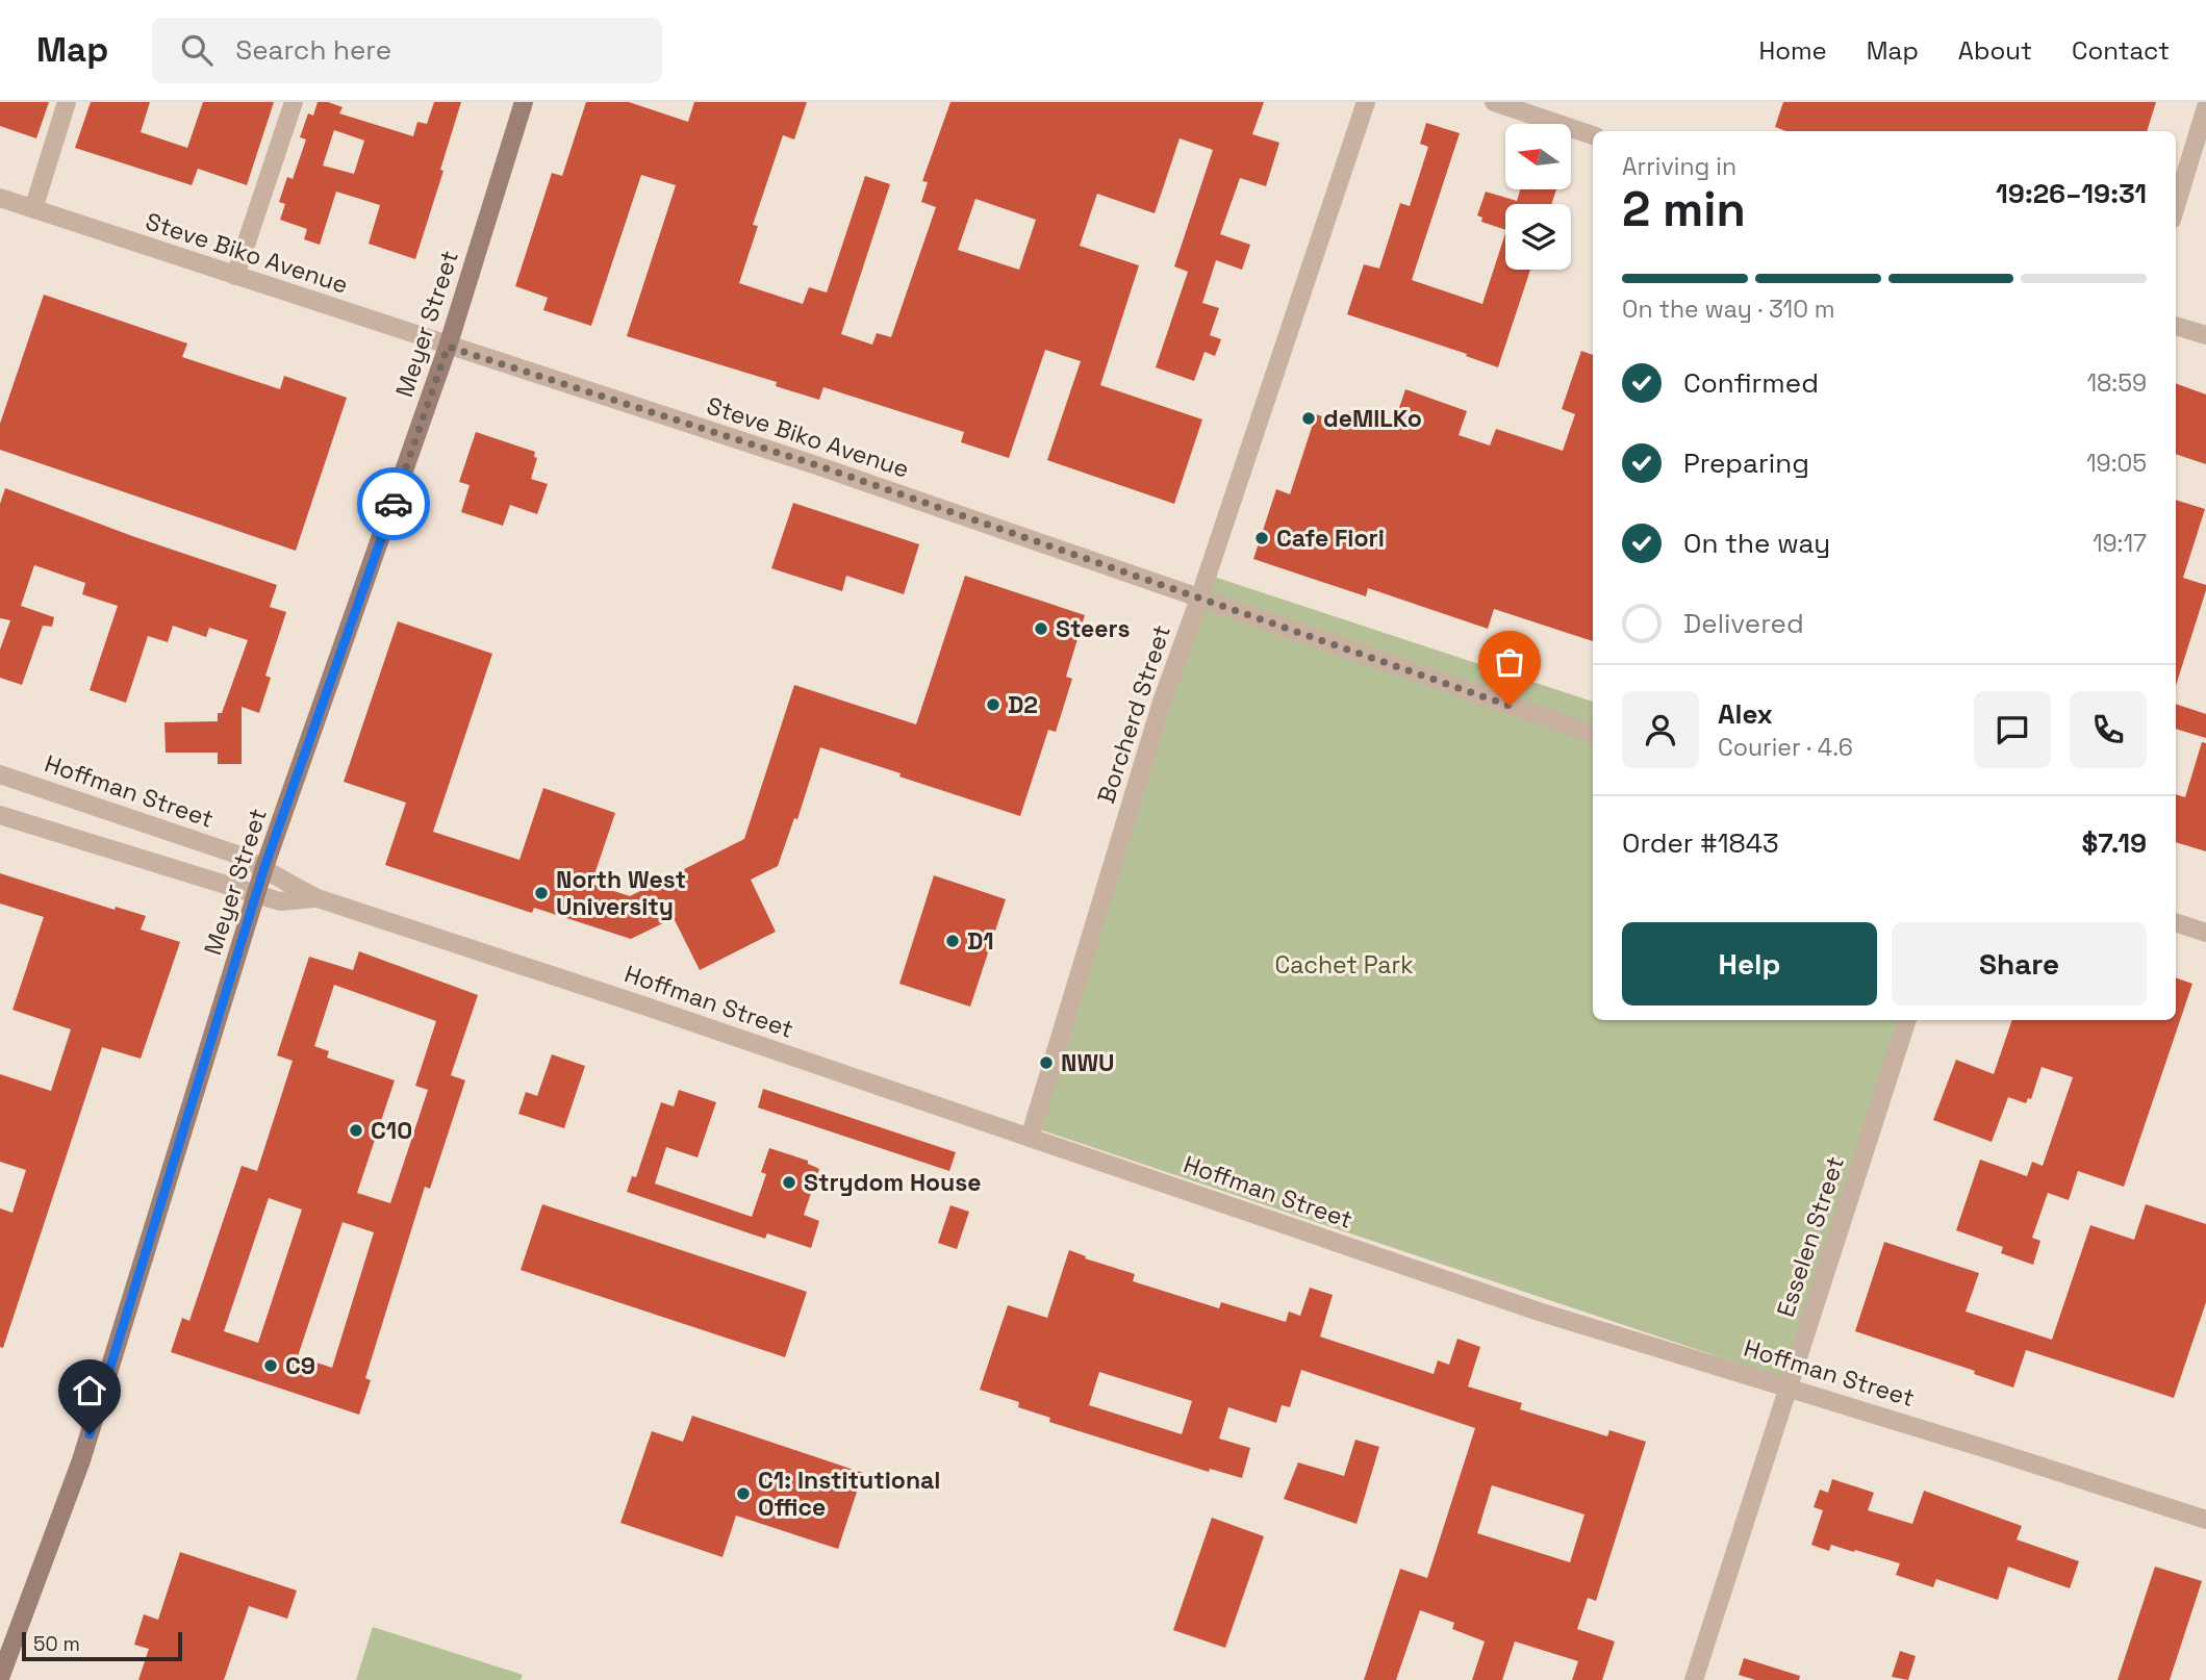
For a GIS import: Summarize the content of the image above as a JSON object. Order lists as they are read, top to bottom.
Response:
{
  "streets": {
    "street": [
      "Steve Biko Avenue",
      "Meyer Street",
      "Borcherd Street",
      "Hoffman Street",
      "Esselen Street"
    ]
  },
  "crossings": [
    ["Steve Biko Avenue", "Meyer Street"],
    ["Steve Biko Avenue", "Borcherd Street"],
    ["Meyer Street", "Hoffman Street"],
    ["Borcherd Street", "Hoffman Street"],
    ["Hoffman Street", "Esselen Street"]
  ],
  "parks": ["Cachet Park"],
  "places": [
    "deMILKo",
    "Cafe Fiori",
    "Steers",
    "D2",
    "North West University",
    "D1",
    "NWU",
    "C10",
    "Strydom House",
    "C9",
    "C1: Institutional Office"
  ],
  "scale_bar": "50 m",
  "north": "left",
  "page": {
    "header": "Map",
    "search": "Search here",
    "nav": [
      "Home",
      "Map",
      "About",
      "Contact"
    ],
    "heading": ["2 min", "Arriving in", "19:26–19:31"],
    "panel": [
      "Alex",
      "Courier · 4.6",
      "Order #1843",
      "$7.19"
    ],
    "bar": "On the way · 310 m",
    "list": [
      ["Confirmed", "18:59"],
      ["Preparing", "19:05"],
      ["On the way", "19:17"],
      "Delivered"
    ],
    "buttons": ["Help", "Share"],
    "scale": "50 m"
  }
}
